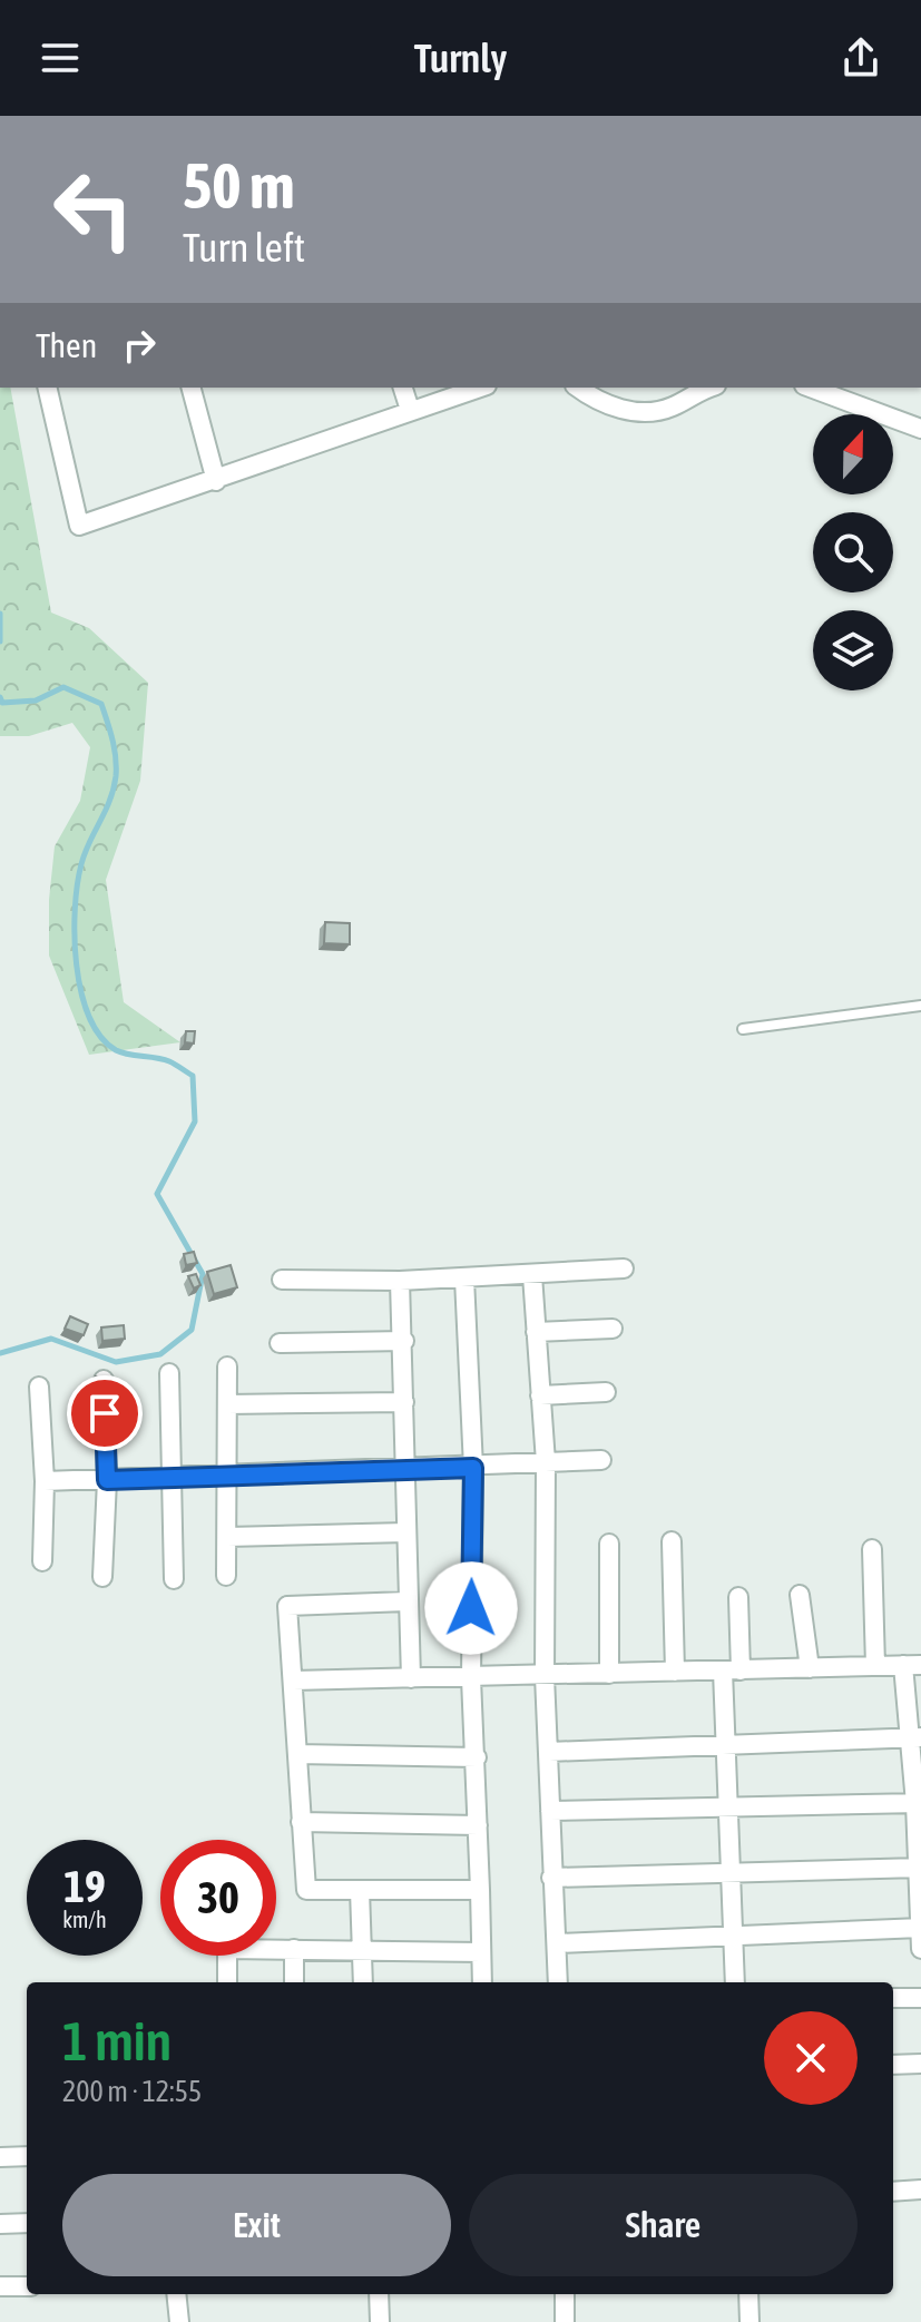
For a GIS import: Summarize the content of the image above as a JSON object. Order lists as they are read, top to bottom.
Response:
{
  "north": "top",
  "page": {
    "header": "Turnly",
    "turn": ["50 m", "Turn left"],
    "then": "Then",
    "speed": "19 km/h",
    "limit": "30",
    "heading": ["1 min", "200 m · 12:55"],
    "buttons": ["Exit", "Share"]
  }
}
